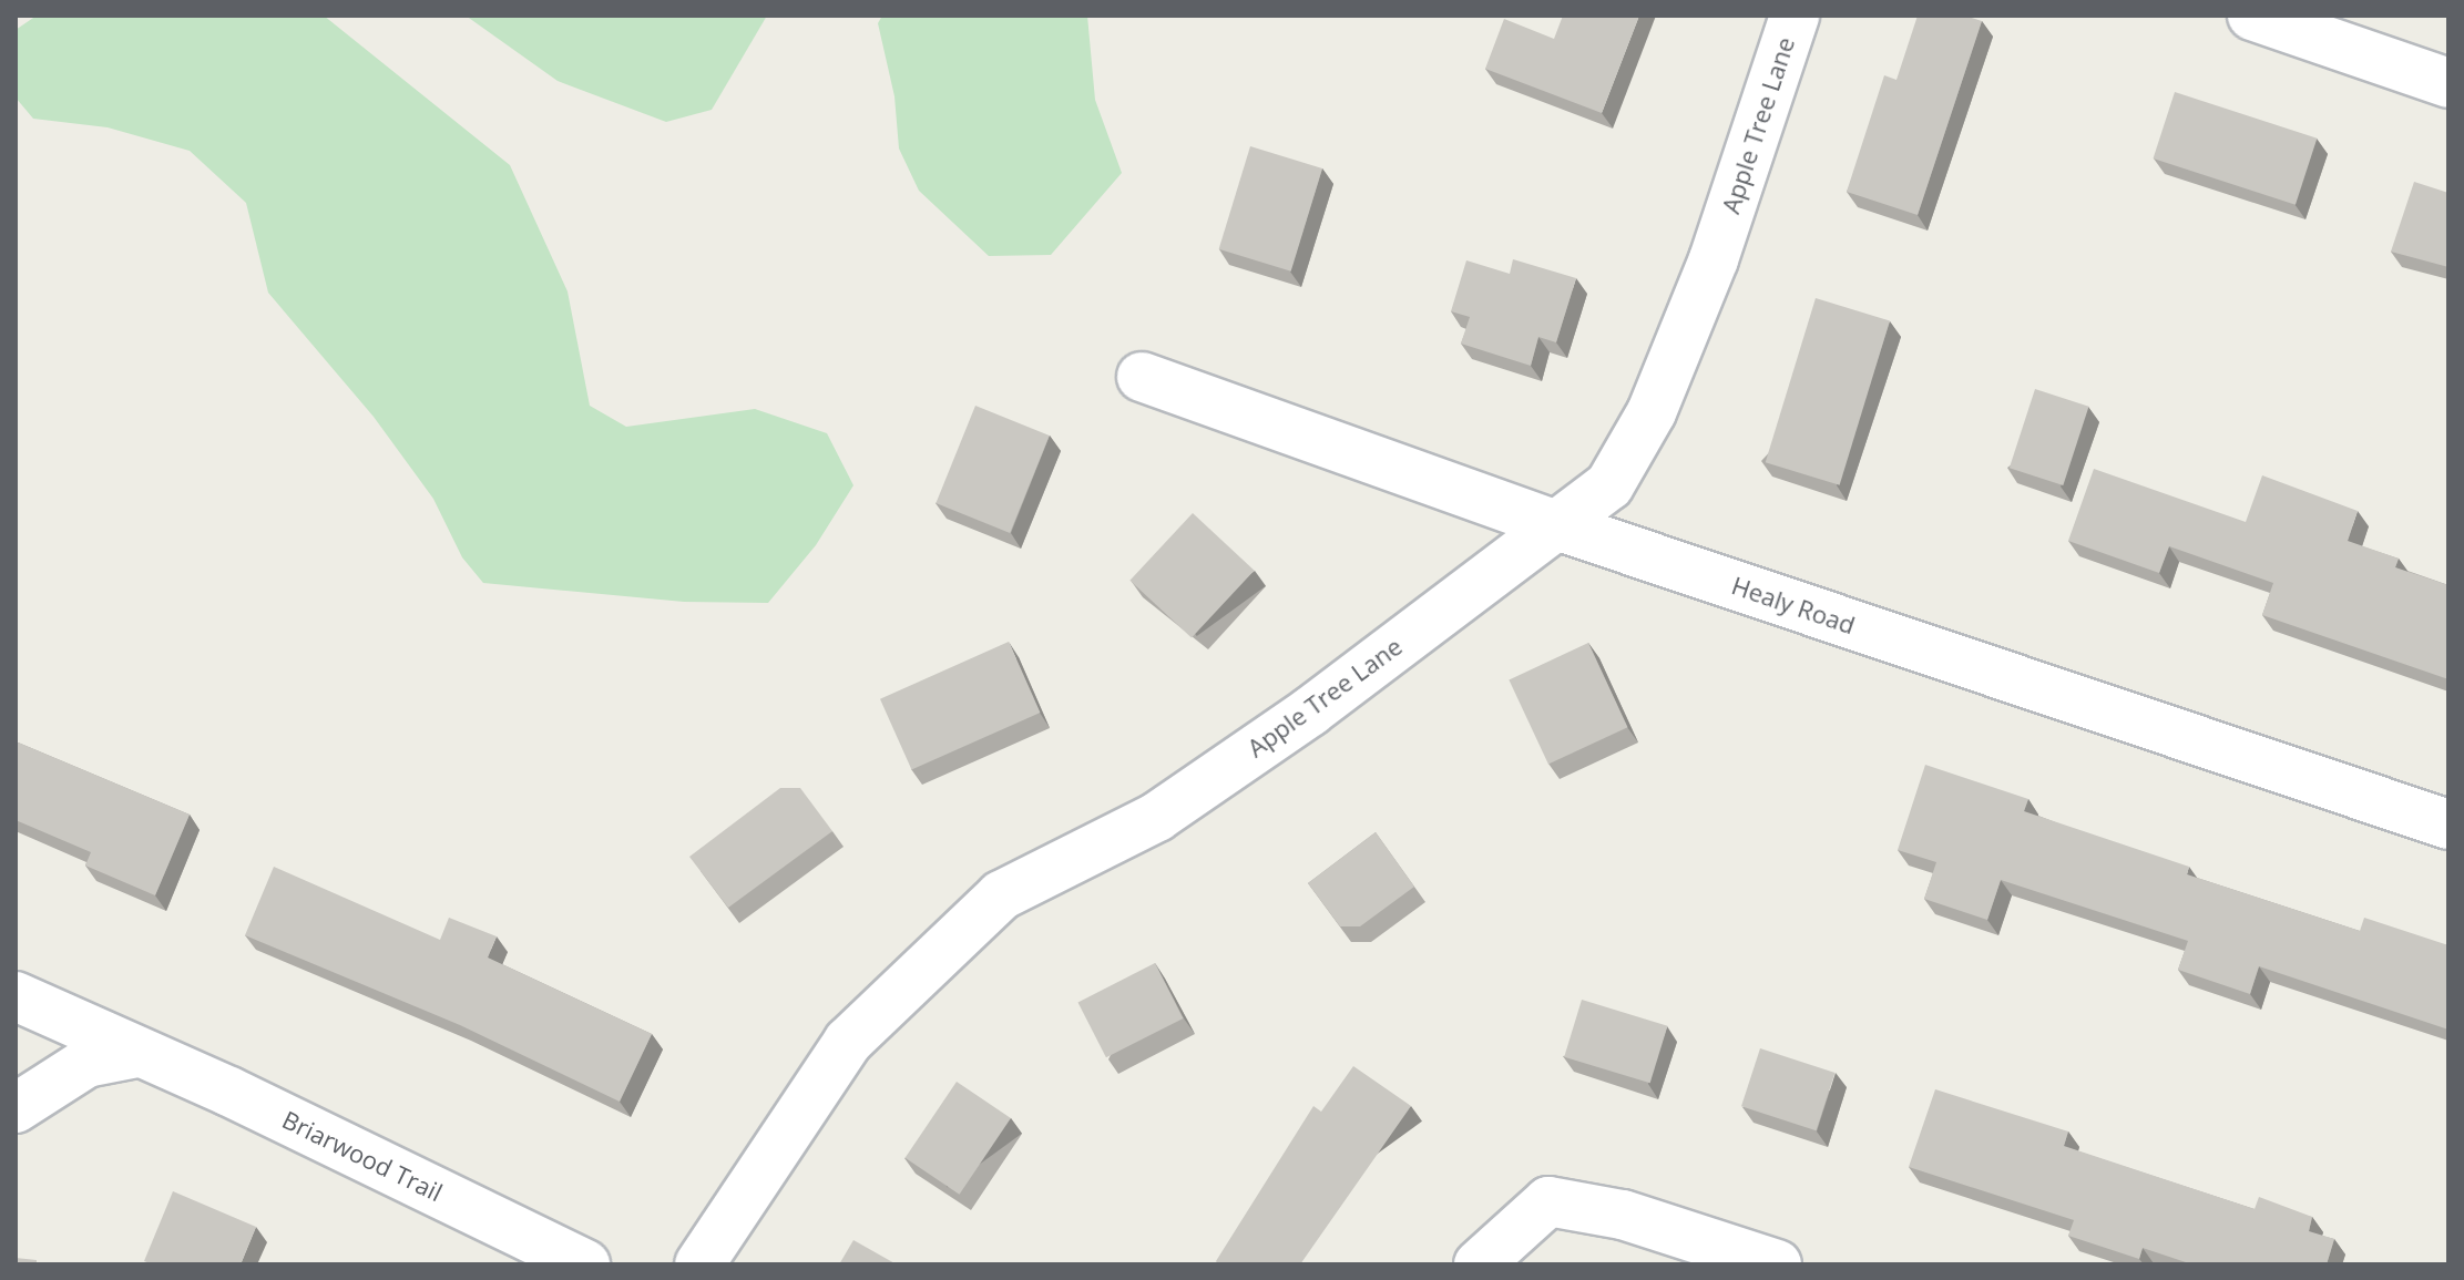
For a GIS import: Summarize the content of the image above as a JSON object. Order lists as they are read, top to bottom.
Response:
{
  "streets": {
    "street": ["Apple Tree Lane", "Healy Road", "Briarwood Trail"]
  },
  "crossings": [
    ["Apple Tree Lane", "Healy Road"]
  ]
}
